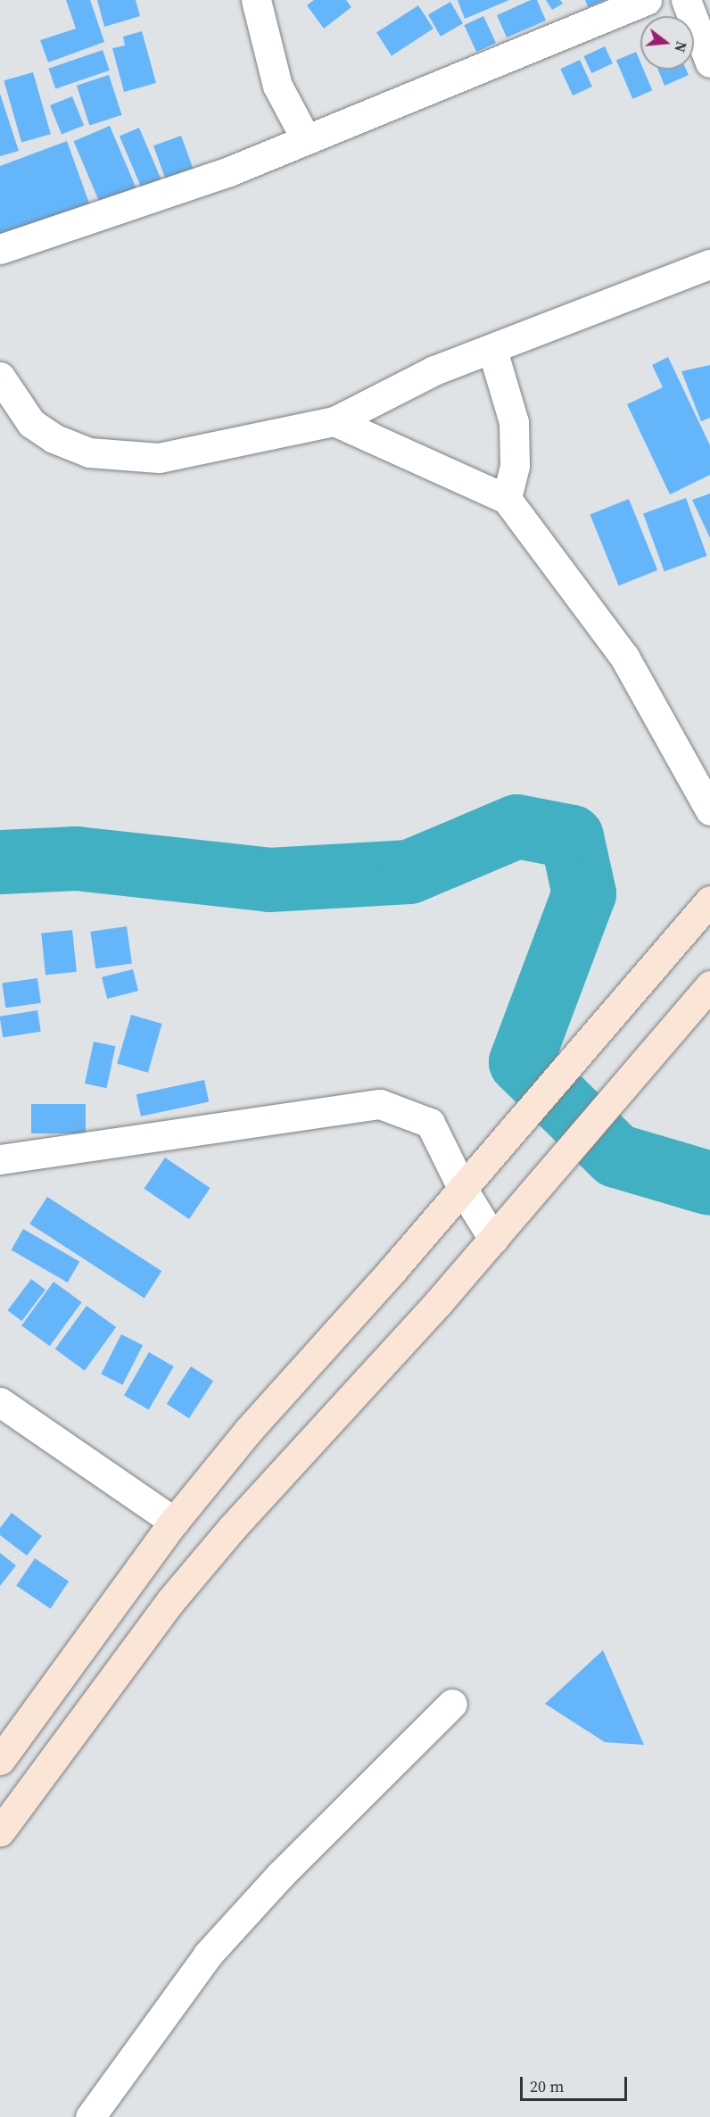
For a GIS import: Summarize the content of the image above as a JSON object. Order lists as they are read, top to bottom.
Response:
{
  "scale_bar": "20 m",
  "north": "right"
}
